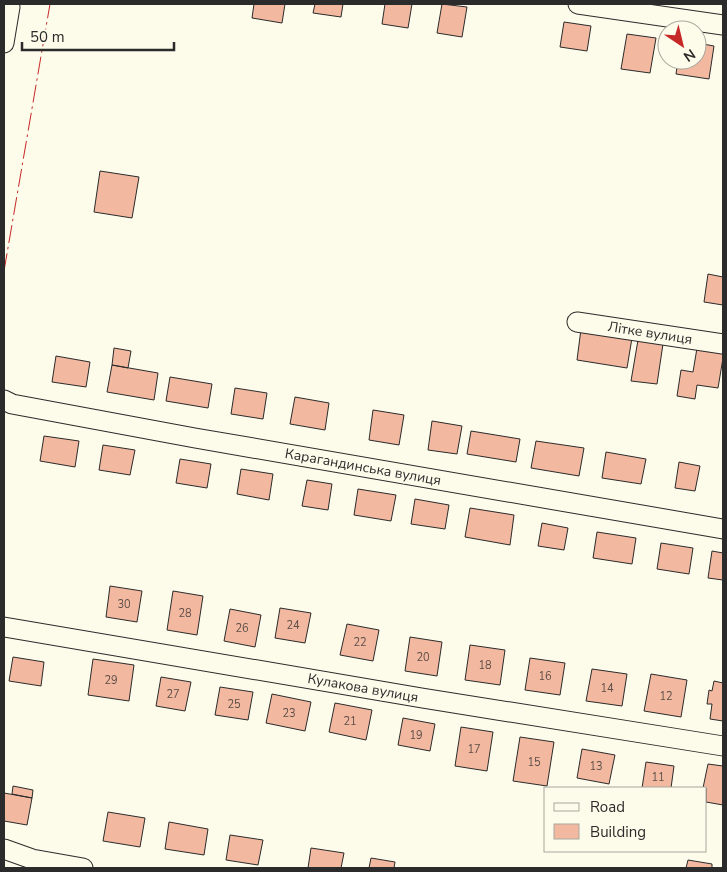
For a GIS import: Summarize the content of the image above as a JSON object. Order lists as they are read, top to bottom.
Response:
{
  "streets": {
    "street": ["Літке вулиця", "Карагандинська вулиця", "Кулакова вулиця"]
  },
  "house_numbers": [
    "30",
    "28",
    "24",
    "26",
    "22",
    "20",
    "18",
    "16",
    "29",
    "14",
    "27",
    "12",
    "25",
    "23",
    "21",
    "19",
    "17",
    "15",
    "13",
    "11"
  ],
  "legend": ["Road", "Building"],
  "scale_bar": "50 m",
  "north": "bottom right"
}
